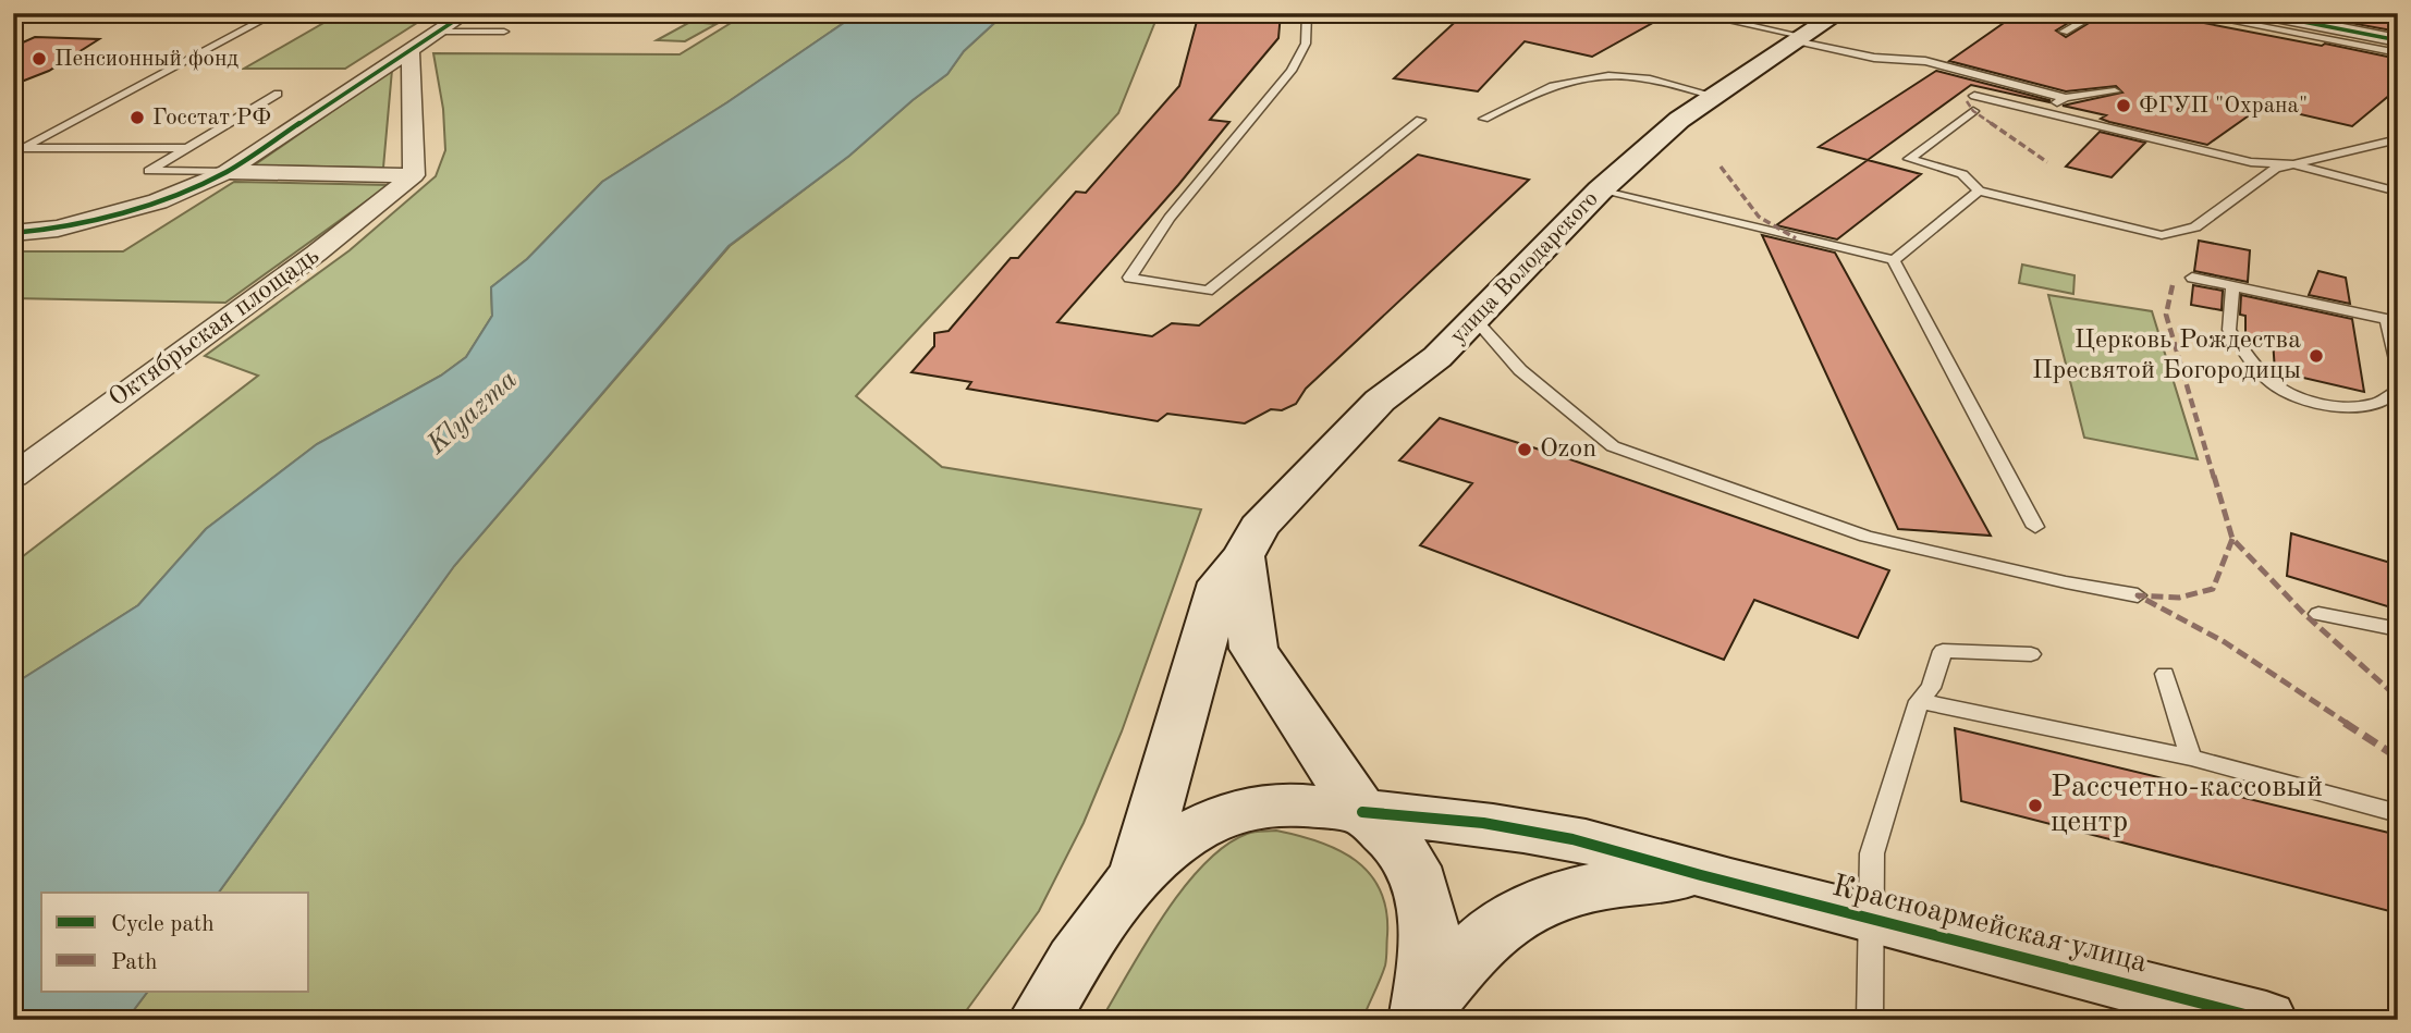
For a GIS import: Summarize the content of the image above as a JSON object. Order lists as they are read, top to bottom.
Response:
{
  "streets": {
    "main road": ["улица Володарского", "Красноармейская улица"],
    "street": ["Октябрьская площадь"]
  },
  "water": ["Klyazma"],
  "places": [
    "Пенсионный фонд",
    "ФГУП \"Охрана\"",
    "Госстат РФ",
    "Церковь Рождества Пресвятой Богородицы",
    "Ozon",
    "Рассчетно-кассовый центр"
  ],
  "legend": ["Cycle path", "Path"]
}
